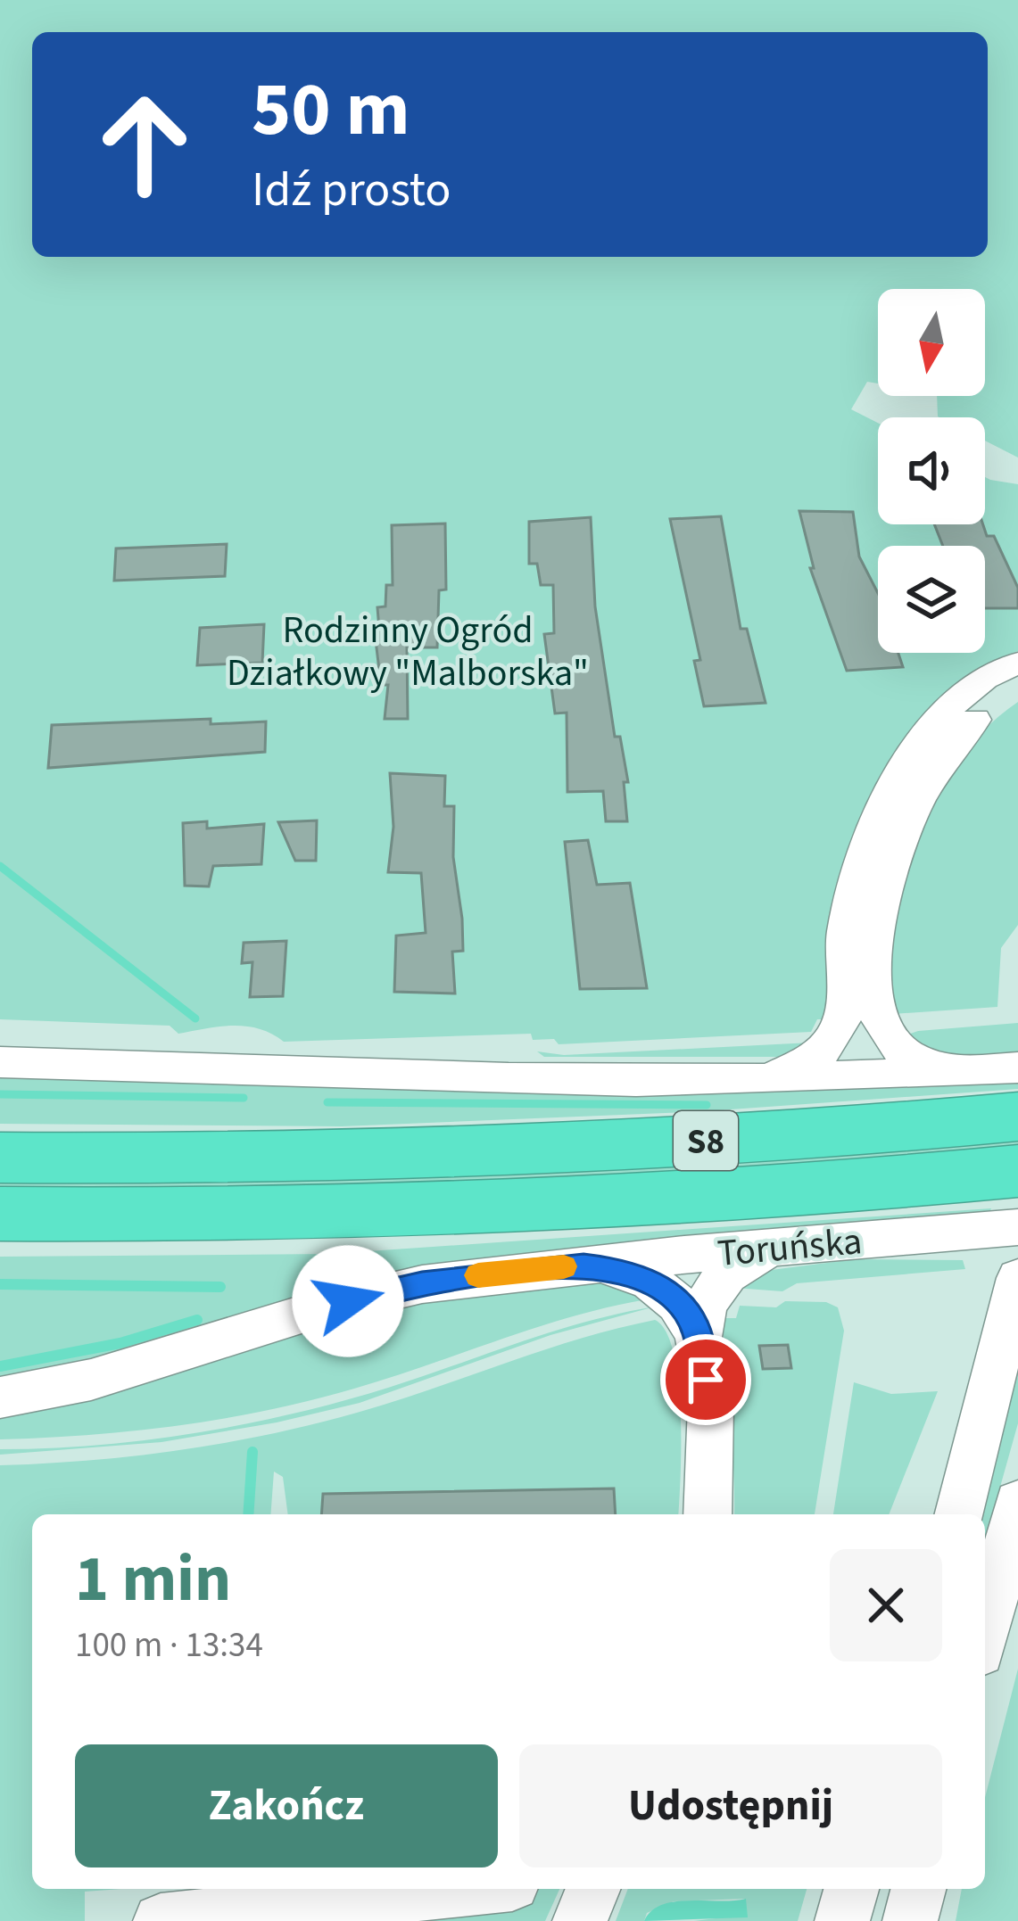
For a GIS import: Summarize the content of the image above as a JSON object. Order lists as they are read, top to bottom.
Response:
{
  "streets": {
    "highway": ["S8", "Toruńska"]
  },
  "parks": ["Rodzinny Ogród Działkowy \"Malborska\""],
  "north": "bottom",
  "page": {
    "turn": ["50 m", "Idź prosto"],
    "heading": ["1 min", "100 m · 13:34"],
    "buttons": ["Zakończ", "Udostępnij"]
  }
}
